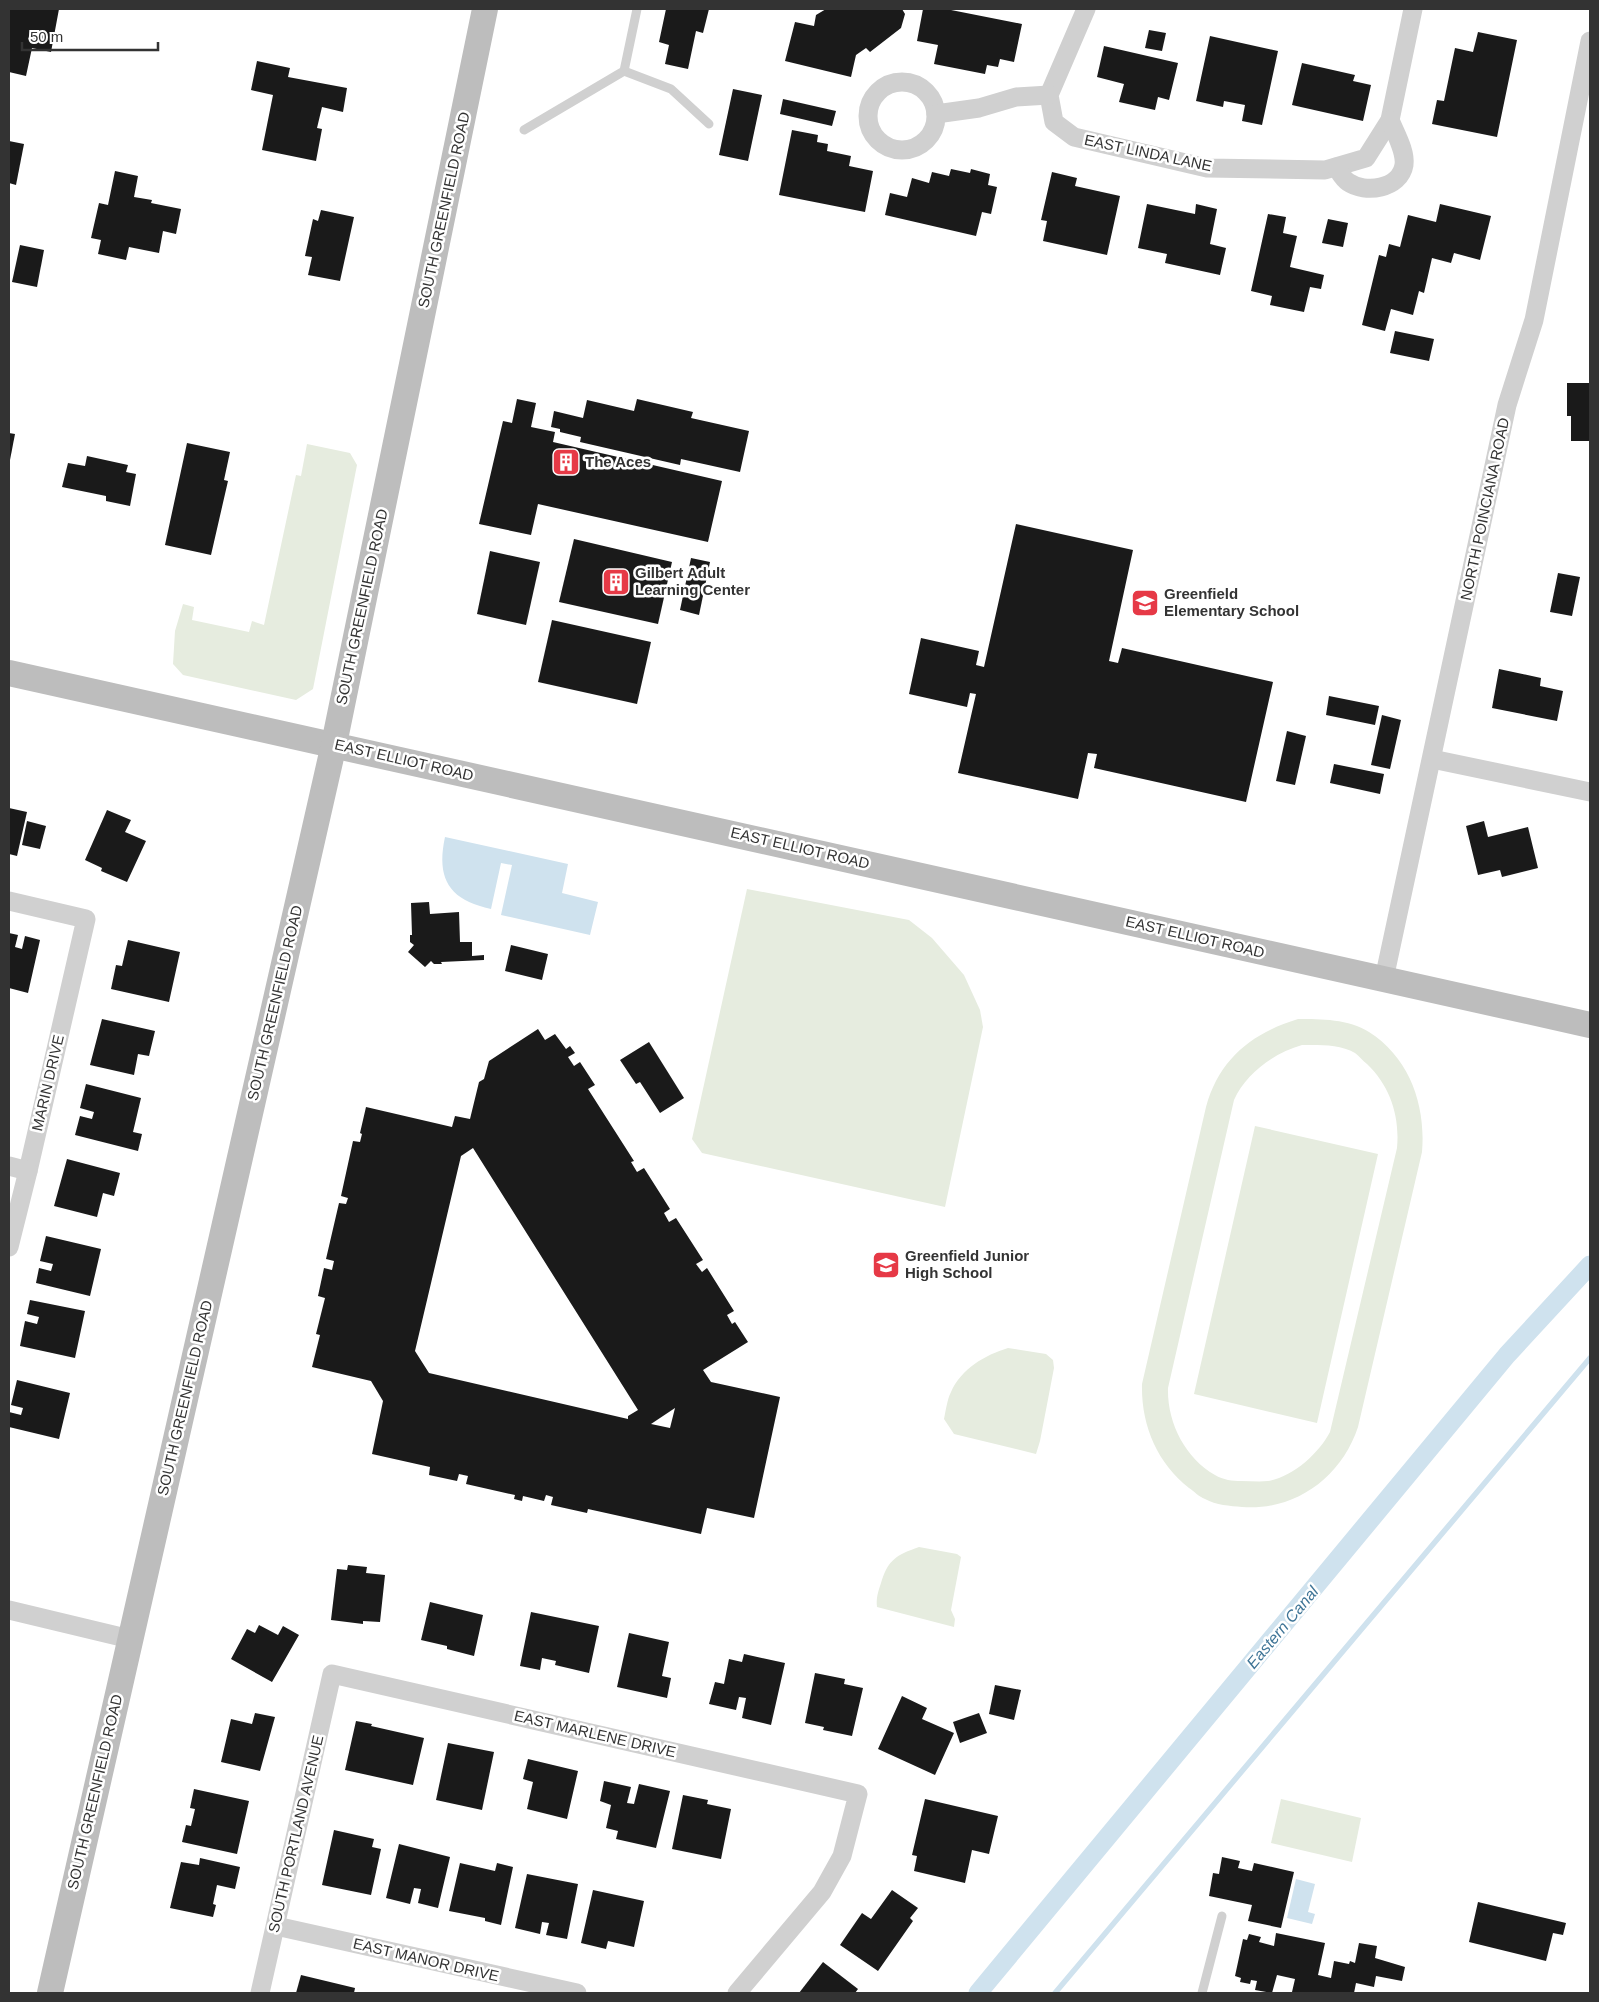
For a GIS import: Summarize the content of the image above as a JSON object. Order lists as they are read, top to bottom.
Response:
{
  "streets": {
    "main road": ["SOUTH GREENFIELD ROAD", "EAST ELLIOT ROAD"],
    "street": [
      "EAST LINDA LANE",
      "NORTH POINCIANA ROAD",
      "MARIN DRIVE",
      "EAST MARLENE DRIVE",
      "SOUTH PORTLAND AVENUE",
      "EAST MANOR DRIVE"
    ]
  },
  "crossings": [
    ["SOUTH GREENFIELD ROAD", "EAST ELLIOT ROAD"],
    ["NORTH POINCIANA ROAD", "EAST ELLIOT ROAD"],
    ["EAST MARLENE DRIVE", "SOUTH PORTLAND AVENUE"],
    ["SOUTH PORTLAND AVENUE", "EAST MANOR DRIVE"]
  ],
  "water": ["Eastern Canal"],
  "places": {
    "building": ["The Aces", "Gilbert Adult Learning Center"],
    "school or university": ["Greenfield Elementary School", "Greenfield Junior High School"]
  },
  "scale_bar": "50 m"
}
